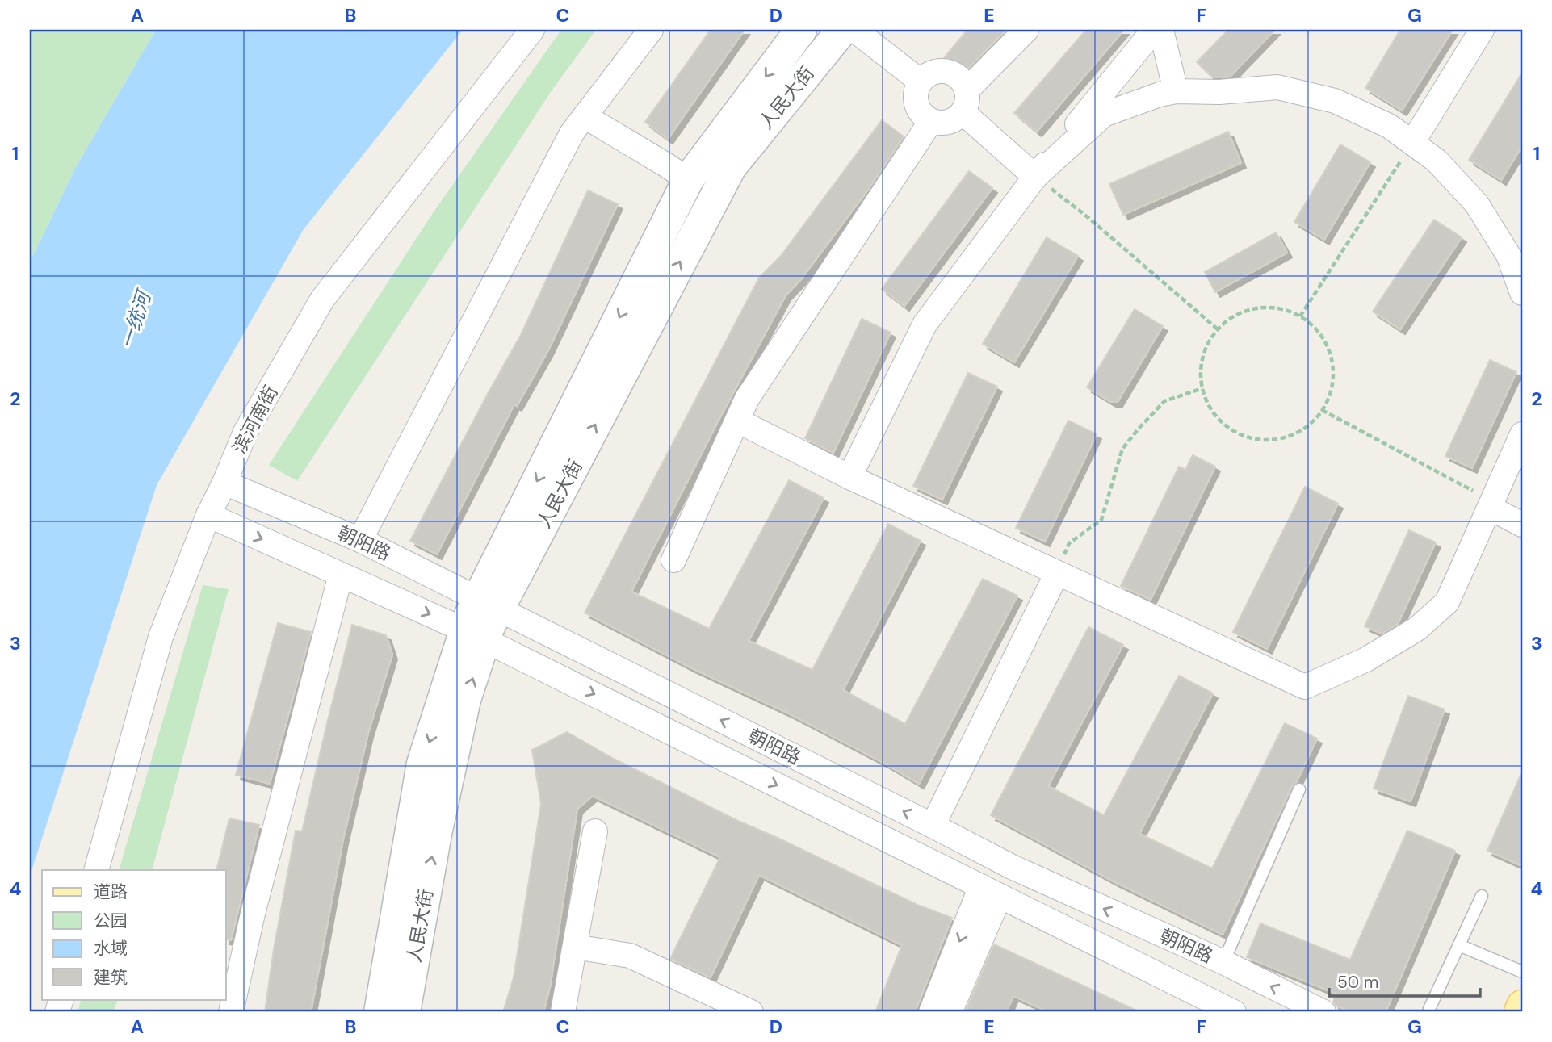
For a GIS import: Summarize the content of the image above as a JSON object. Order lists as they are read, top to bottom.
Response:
{
  "streets": {
    "street": ["人民大街", "滨河南街", "朝阳路"]
  },
  "crossings": [
    ["人民大街", "朝阳路"],
    ["滨河南街", "朝阳路"]
  ],
  "water": ["一统河"],
  "legend": [
    "道路",
    "公园",
    "水域",
    "建筑"
  ],
  "scale_bar": "50 m",
  "grid": {
    "columns": [
      "A",
      "B",
      "C",
      "D",
      "E",
      "F",
      "G"
    ],
    "rows": [
      "1",
      "2",
      "3",
      "4"
    ]
  }
}
